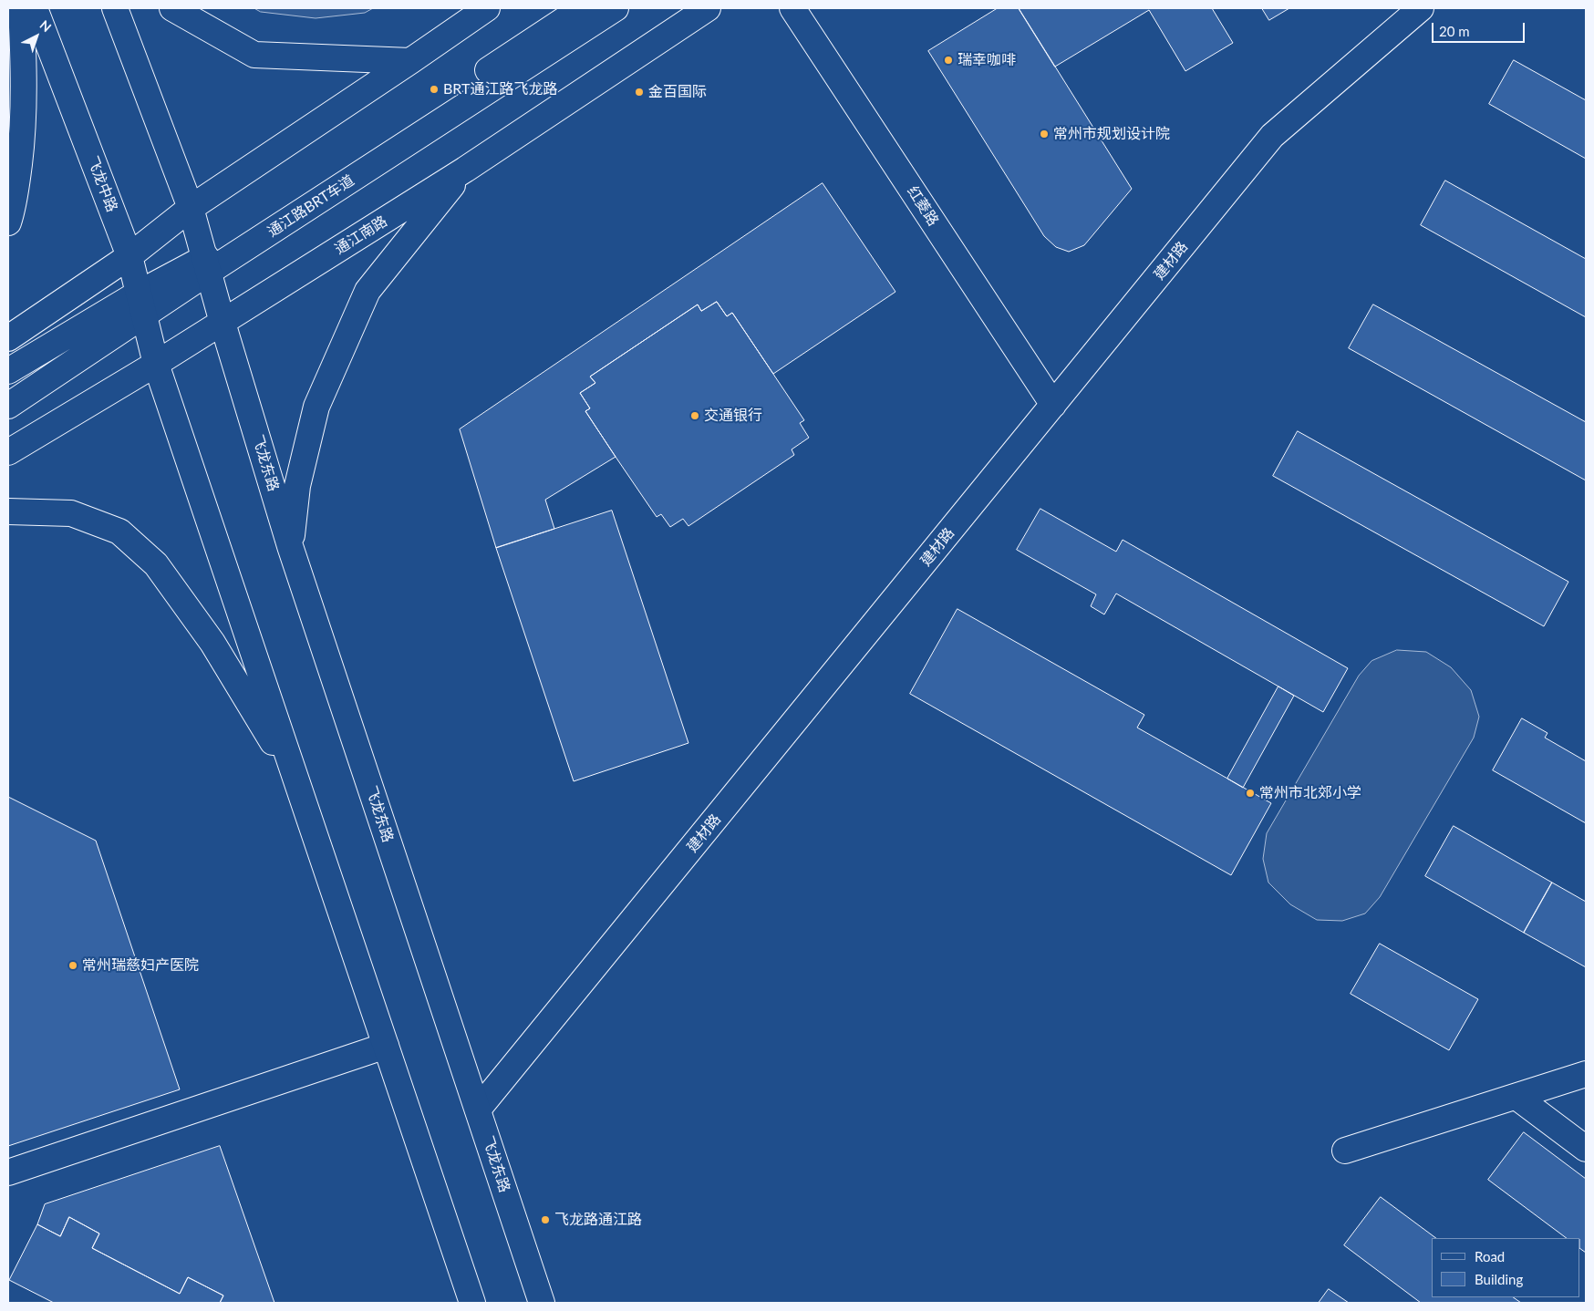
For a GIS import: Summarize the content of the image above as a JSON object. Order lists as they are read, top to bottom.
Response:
{
  "streets": {
    "main road": [
      "飞龙中路",
      "通江路BRT车道",
      "红菱路",
      "通江南路",
      "建材路",
      "飞龙东路"
    ]
  },
  "crossings": [
    ["飞龙中路", "通江路BRT车道"],
    ["飞龙中路", "通江南路"],
    ["红菱路", "建材路"],
    ["通江南路", "飞龙东路"],
    ["建材路", "飞龙东路"]
  ],
  "places": [
    "瑞幸咖啡",
    "BRT通江路飞龙路",
    "金百国际",
    "常州市规划设计院",
    "交通银行",
    "常州市北郊小学",
    "常州瑞慈妇产医院",
    "飞龙路通江路"
  ],
  "legend": ["Road", "Building"],
  "scale_bar": "20 m",
  "north": "top right"
}
